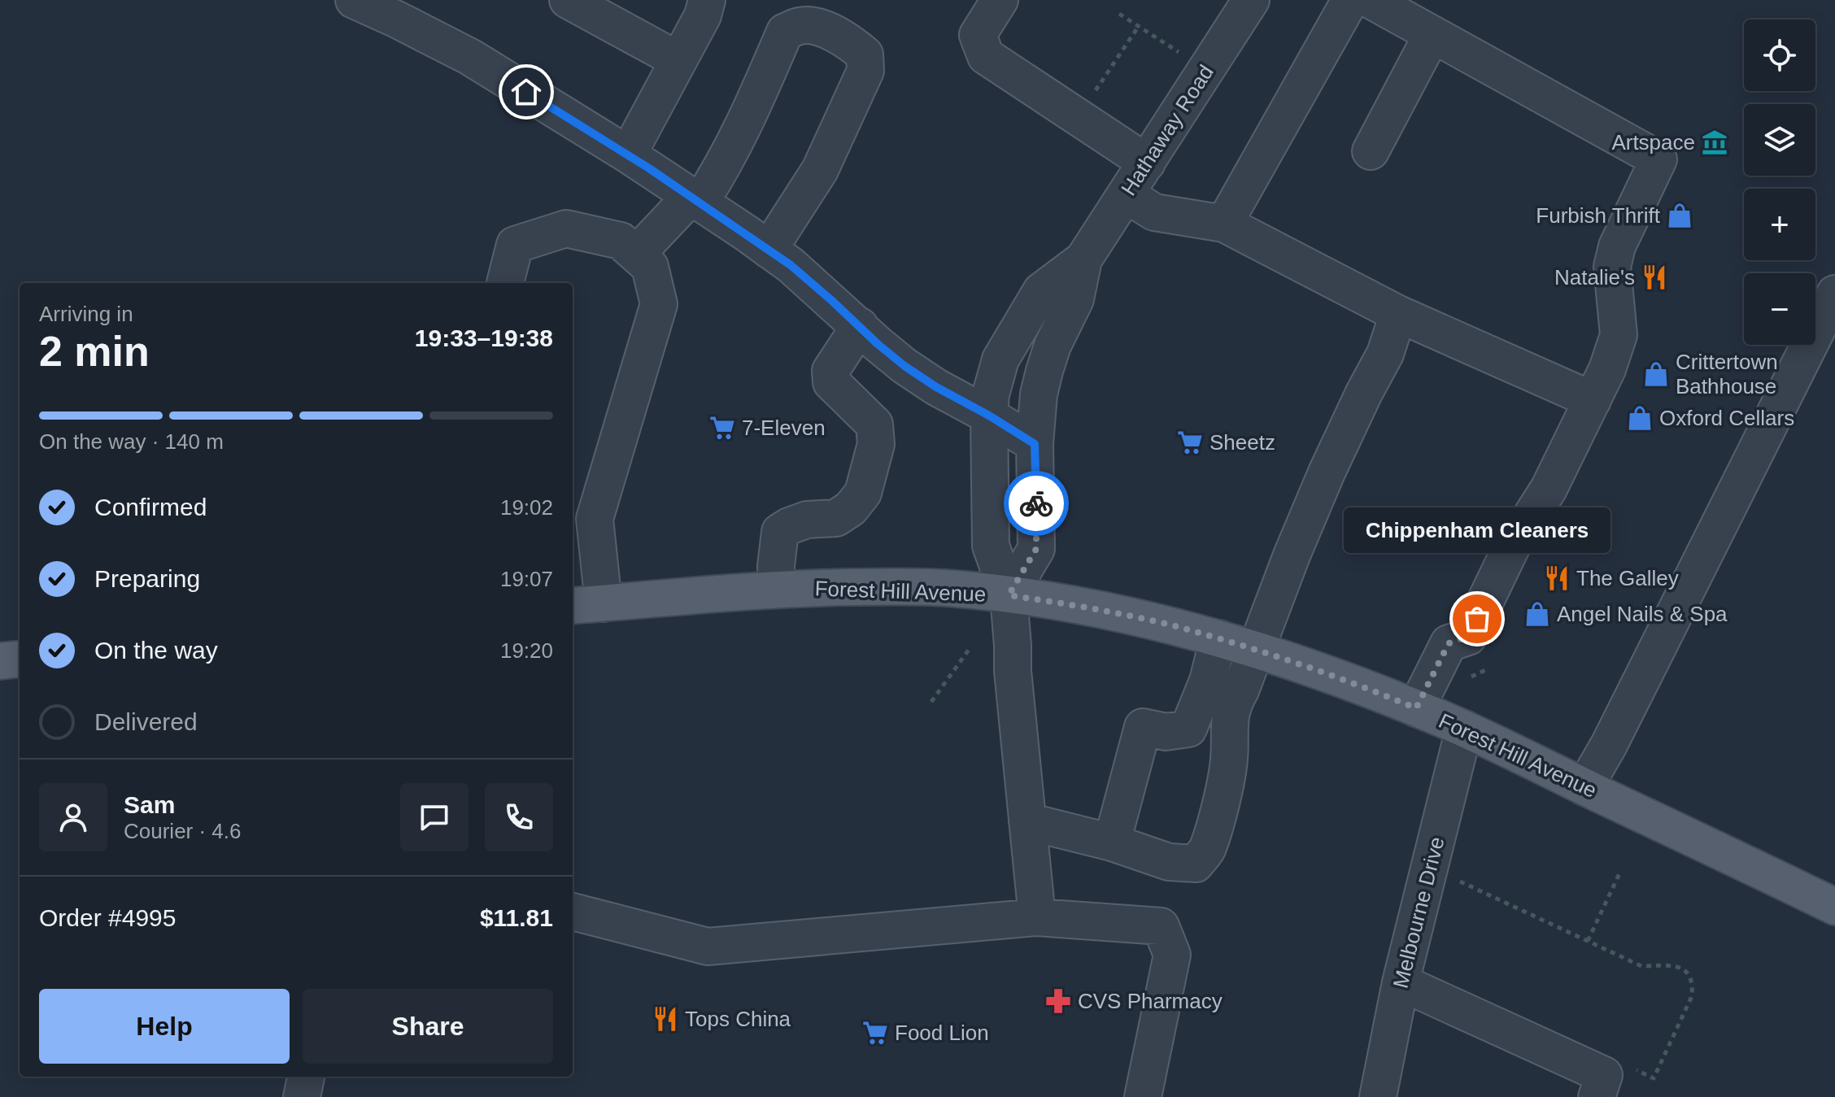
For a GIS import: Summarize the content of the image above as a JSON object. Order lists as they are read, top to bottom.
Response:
{
  "streets": {
    "main road": ["Forest Hill Avenue"],
    "street": ["Hathaway Road", "Melbourne Drive"]
  },
  "crossings": [
    ["Hathaway Road", "Forest Hill Avenue"],
    ["Forest Hill Avenue", "Melbourne Drive"]
  ],
  "places": {
    "museum": ["Artspace"],
    "shop": [
      "Furbish Thrift",
      "Crittertown Bathhouse",
      "Oxford Cellars",
      "Angel Nails & Spa"
    ],
    "restaurant": ["Natalie's", "The Galley", "Tops China"],
    "supermarket": ["7-Eleven", "Sheetz", "Food Lion"],
    "other": ["Chippenham Cleaners"],
    "pharmacy": ["CVS Pharmacy"]
  },
  "page": {
    "map_buttons": ["+", "−"],
    "heading": ["2 min", "Arriving in", "19:33–19:38"],
    "panel": [
      "Sam",
      "Courier · 4.6",
      "Order #4995",
      "$11.81"
    ],
    "bar": "On the way · 140 m",
    "list": [
      ["Confirmed", "19:02"],
      ["Preparing", "19:07"],
      ["On the way", "19:20"],
      "Delivered"
    ],
    "bubble": "Chippenham Cleaners",
    "buttons": ["Help", "Share"]
  }
}
